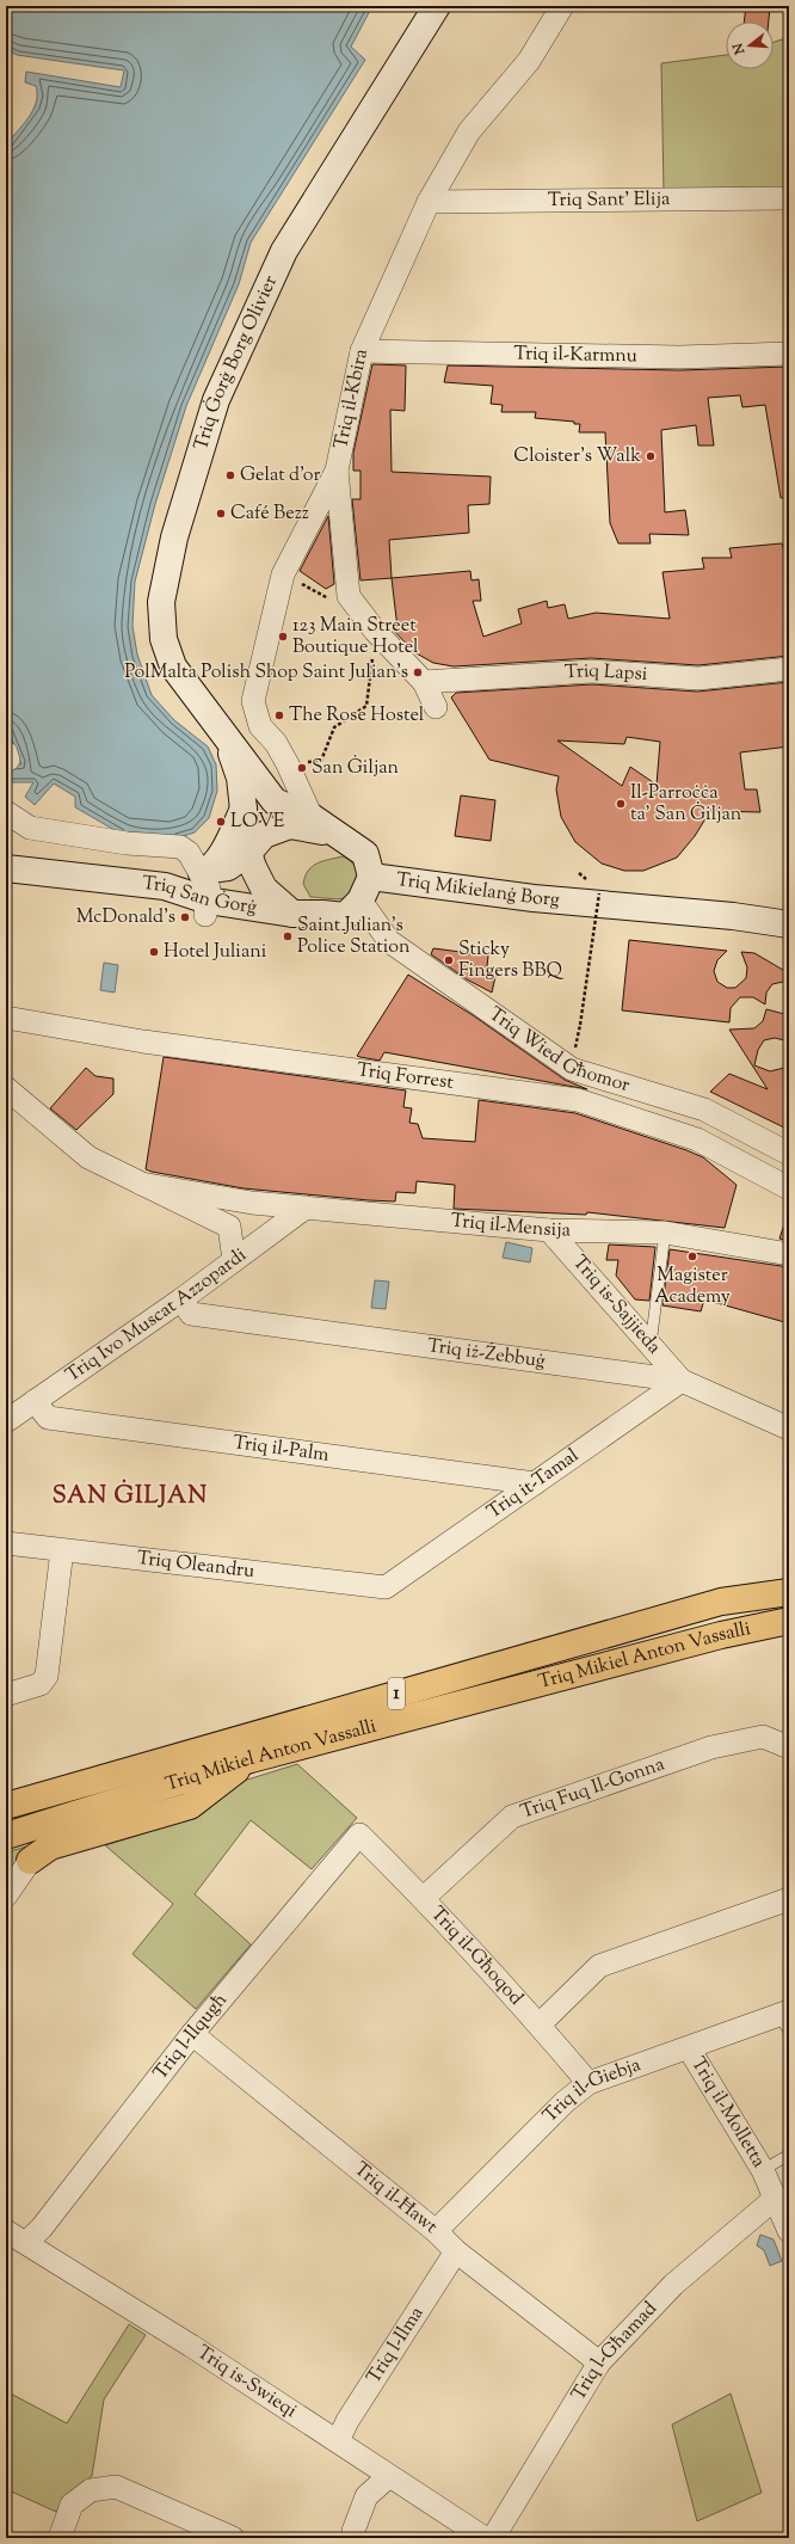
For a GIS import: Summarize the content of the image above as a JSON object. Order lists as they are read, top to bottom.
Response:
{
  "streets": {
    "highway": ["Triq Mikiel Anton Vassalli", "1"],
    "main road": ["Triq Ġorġ Borg Olivier", "Triq Mikielanġ Borg", "Triq San Ġorġ"],
    "street": [
      "Triq Sant' Elija",
      "Triq il-Karmnu",
      "Triq il-Kbira",
      "Triq Lapsi",
      "Triq Wied Għomor",
      "Triq Forrest",
      "Triq il-Mensija",
      "Triq is-Sajjieda",
      "Triq Ivo Muscat Azzopardi",
      "Triq iż-Żebbuġ",
      "Triq il-Palm",
      "Triq it-Tamal",
      "Triq Oleandru",
      "Triq Fuq Il-Ǵonna",
      "Triq il-Għoqod",
      "Triq l-Ilqugħ",
      "Triq il-Ǵiebja",
      "Triq il-Molletta",
      "Triq il-Ħawt",
      "Triq l-Ilma",
      "Triq l-Għamad",
      "Triq is-Swieqi"
    ]
  },
  "crossings": [
    ["Triq Sant' Elija", "Triq il-Kbira"],
    ["Triq il-Karmnu", "Triq il-Kbira"],
    ["Triq Ġorġ Borg Olivier", "Triq Mikielanġ Borg"],
    ["Triq il-Kbira", "Triq Mikielanġ Borg"],
    ["Triq Mikielanġ Borg", "Triq San Ġorġ"],
    ["Triq Mikielanġ Borg", "Triq Wied Għomor"],
    ["Triq San Ġorġ", "Triq Wied Għomor"],
    ["Triq il-Mensija", "Triq is-Sajjieda"],
    ["Triq il-Mensija", "Triq Ivo Muscat Azzopardi"],
    ["Triq is-Sajjieda", "Triq iż-Żebbuġ"],
    ["Triq is-Sajjieda", "Triq it-Tamal"],
    ["Triq Ivo Muscat Azzopardi", "Triq iż-Żebbuġ"],
    ["Triq Ivo Muscat Azzopardi", "Triq il-Palm"],
    ["Triq iż-Żebbuġ", "Triq it-Tamal"],
    ["Triq il-Palm", "Triq it-Tamal"],
    ["Triq it-Tamal", "Triq Oleandru"],
    ["Triq Fuq Il-Ǵonna", "Triq il-Għoqod"],
    ["Triq il-Għoqod", "Triq l-Ilqugħ"],
    ["Triq il-Għoqod", "Triq il-Ǵiebja"],
    ["Triq l-Ilqugħ", "Triq il-Ħawt"],
    ["Triq l-Ilqugħ", "Triq is-Swieqi"],
    ["Triq il-Ǵiebja", "Triq il-Molletta"],
    ["Triq il-Ǵiebja", "Triq il-Ħawt"],
    ["Triq il-Molletta", "Triq l-Għamad"],
    ["Triq il-Ħawt", "Triq l-Ilma"],
    ["Triq il-Ħawt", "Triq l-Għamad"],
    ["Triq l-Ilma", "Triq is-Swieqi"]
  ],
  "districts": ["SAN ĠILJAN"],
  "places": [
    "Cloister's Walk",
    "Gelat d'or",
    "Café Bezz",
    "123 Main Street Boutique Hotel",
    "PolMalta Polish Shop Saint Julian’s",
    "The Rose Hostel",
    "San Ġiljan",
    "Il-Parroċċa ta' San Ġiljan",
    "LOVE",
    "McDonald's",
    "Saint Julian's Police Station",
    "Hotel Juliani",
    "Sticky Fingers BBQ",
    "Magister Academy"
  ],
  "north": "left"
}
